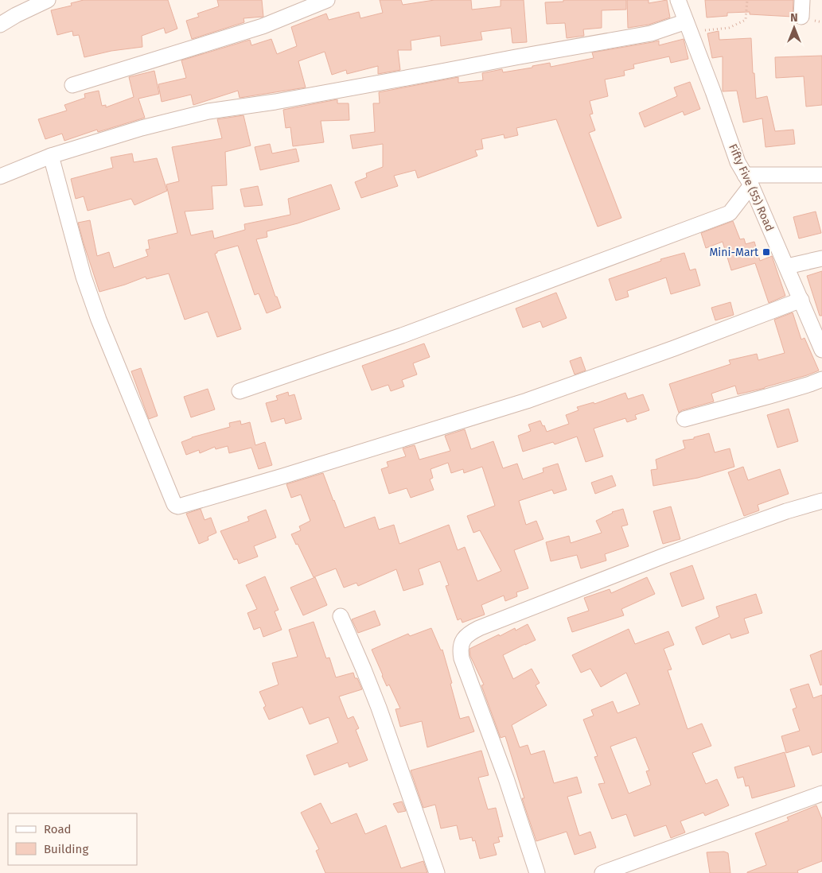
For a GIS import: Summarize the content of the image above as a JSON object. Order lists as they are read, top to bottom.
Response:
{
  "streets": {
    "street": ["Fifty Five (55) Road"]
  },
  "places": {
    "transit": ["Mini-Mart"]
  },
  "legend": ["Road", "Building"],
  "north": "top"
}
